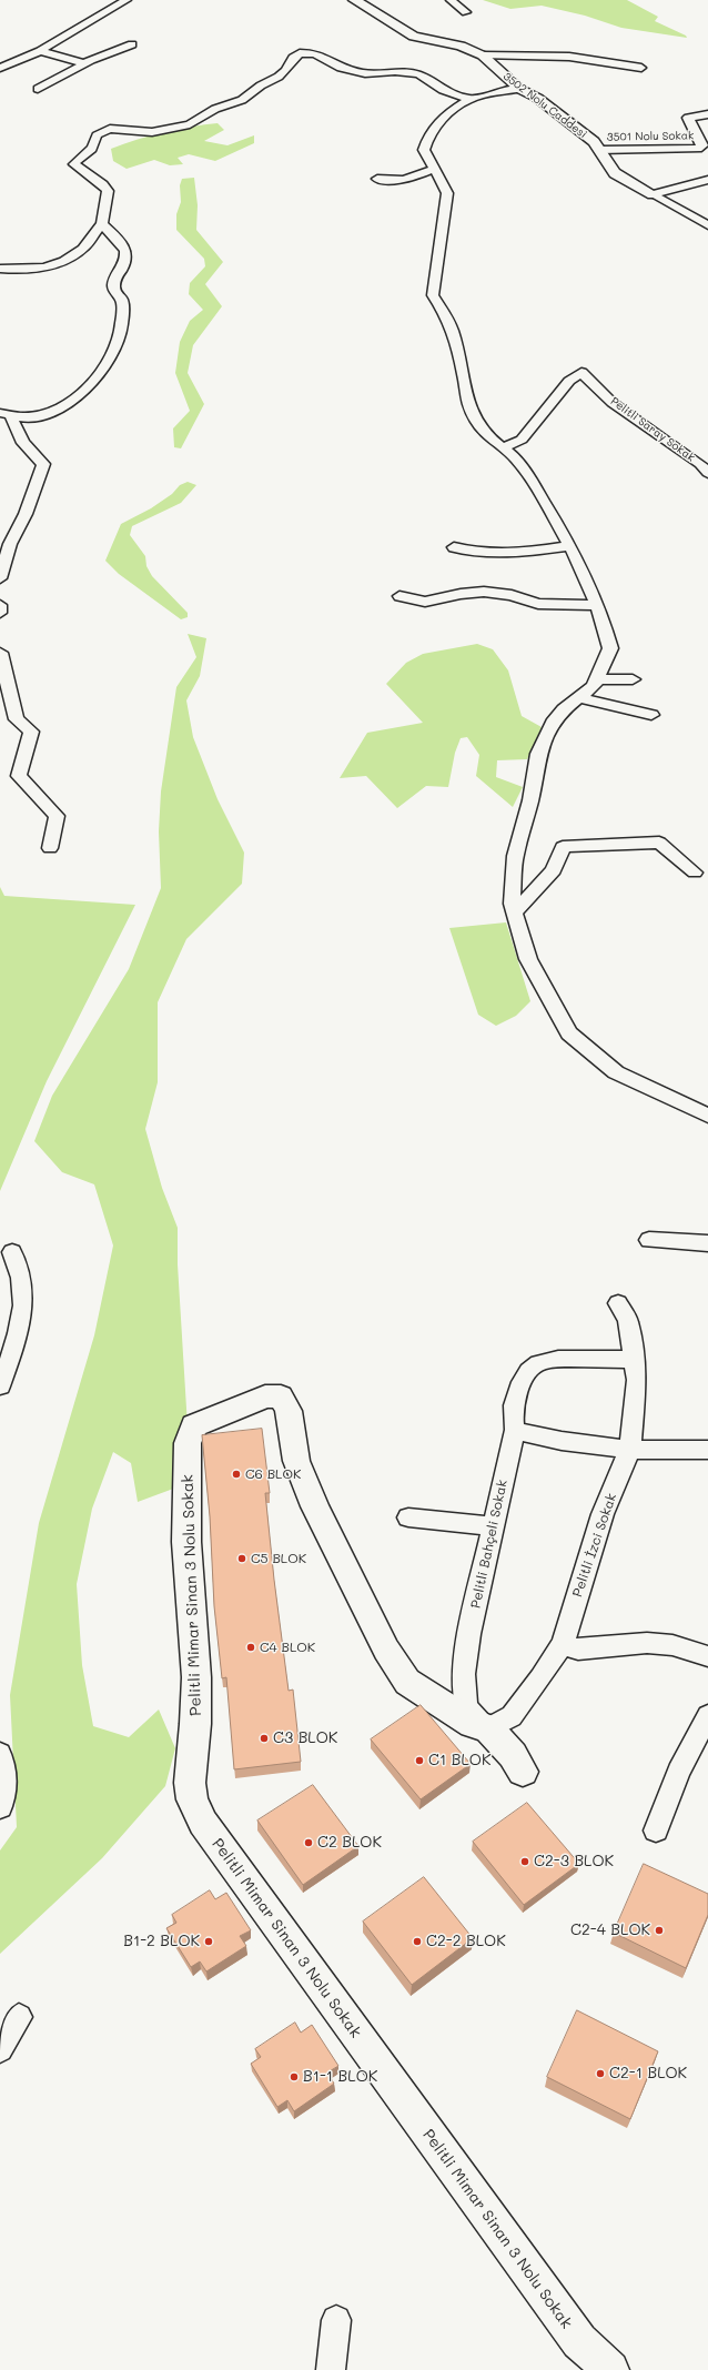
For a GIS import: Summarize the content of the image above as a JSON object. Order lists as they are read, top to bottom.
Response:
{
  "streets": {
    "street": [
      "3502 Nolu Caddesi",
      "3501 Nolu Sokak",
      "Pelitli Saray Sokak",
      "Pelitli Bahçeli Sokak",
      "Pelitli İzci Sokak",
      "Pelitli Mimar Sinan 3 Nolu Sokak"
    ]
  },
  "crossings": [
    ["3502 Nolu Caddesi", "3501 Nolu Sokak"],
    ["Pelitli Bahçeli Sokak", "Pelitli İzci Sokak"],
    ["Pelitli Bahçeli Sokak", "Pelitli Mimar Sinan 3 Nolu Sokak"]
  ],
  "places": [
    "C6 BLOK",
    "C5 BLOK",
    "C4 BLOK",
    "C3 BLOK",
    "C1 BLOK",
    "C2 BLOK",
    "C2-3 BLOK",
    "C2-4 BLOK",
    "B1-2 BLOK",
    "C2-2 BLOK",
    "C2-1 BLOK",
    "B1-1 BLOK"
  ]
}
